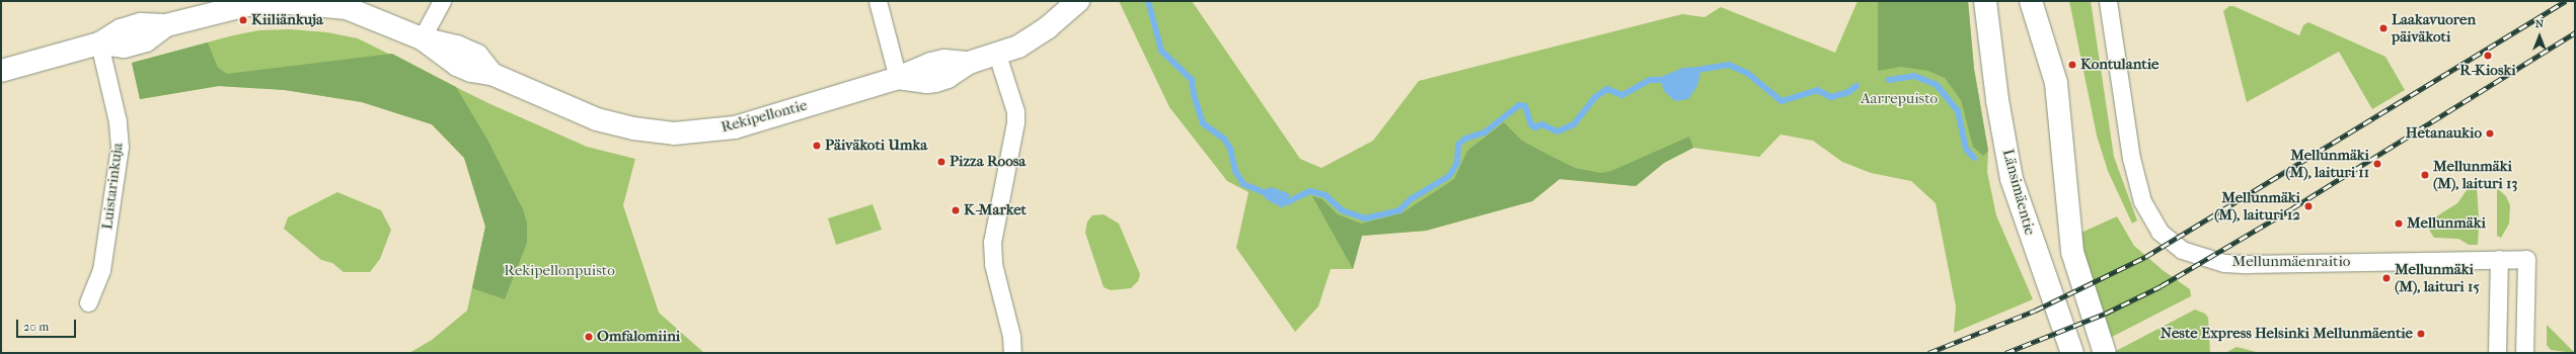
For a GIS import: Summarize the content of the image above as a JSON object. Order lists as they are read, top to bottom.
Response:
{
  "streets": {
    "street": [
      "Rekipellontie",
      "Luistarinkuja",
      "Länsimäentie",
      "Mellunmäenraitio"
    ]
  },
  "crossings": [
    ["Rekipellontie", "Luistarinkuja"]
  ],
  "parks": ["Aarrepuisto", "Rekipellonpuisto"],
  "places": [
    "Kiiliänkuja",
    "Laakavuoren päiväkoti",
    "R-Kioski",
    "Kontulantie",
    "Hetanaukio",
    "Päiväkoti Umka",
    "Pizza Roosa",
    "Mellunmäki (M), laituri 11",
    "Mellunmäki (M), laituri 13",
    "Mellunmäki (M), laituri 12",
    "K-Market",
    "Mellunmäki",
    "Mellunmäki (M), laituri 15",
    "Neste Express Helsinki Mellunmäentie",
    "Omfalomiini"
  ],
  "scale_bar": "20 m",
  "north": "top"
}
